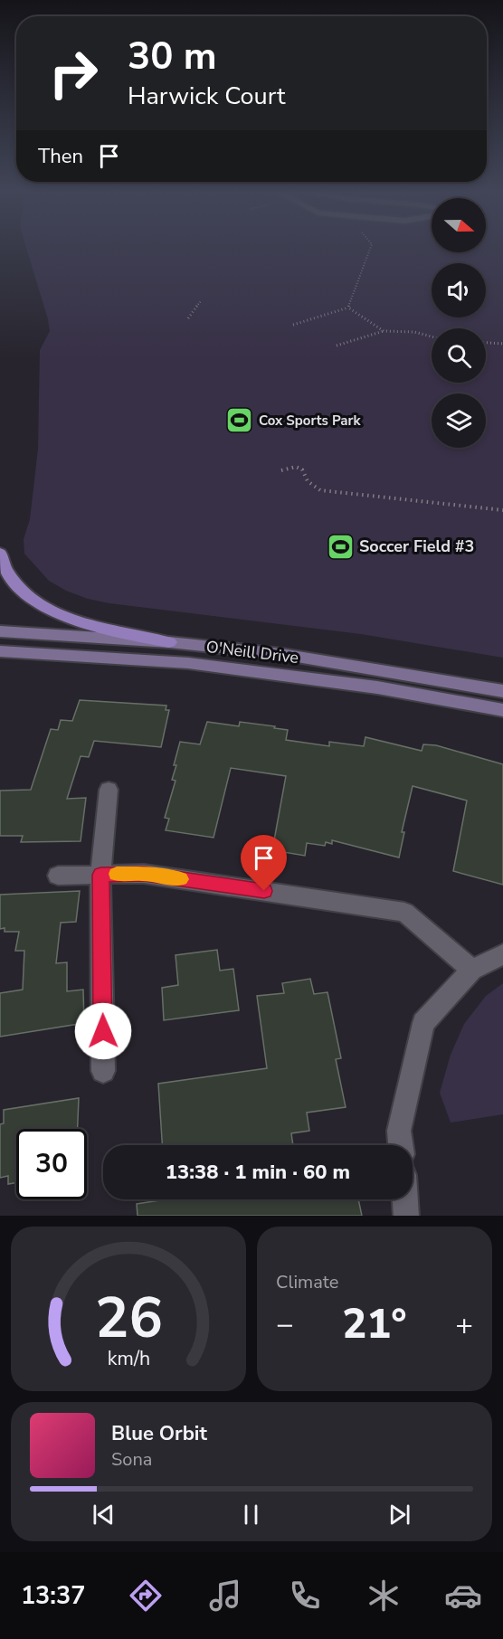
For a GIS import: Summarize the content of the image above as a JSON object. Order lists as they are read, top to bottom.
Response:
{
  "streets": {
    "main road": ["O'Neill Drive"]
  },
  "places": {
    "sports": ["Cox Sports Park", "Soccer Field #3"]
  },
  "north": "right",
  "page": {
    "turn": ["30 m", "Harwick Court"],
    "then": "Then",
    "limit": "30",
    "trip": "13:38 · 1 min · 60 m",
    "tile": "Climate",
    "heat": ["−", "21°", "+"],
    "song": ["Blue Orbit", "Sona"],
    "tabs": "13:37",
    "gauge": ["26", "km/h"]
  }
}
